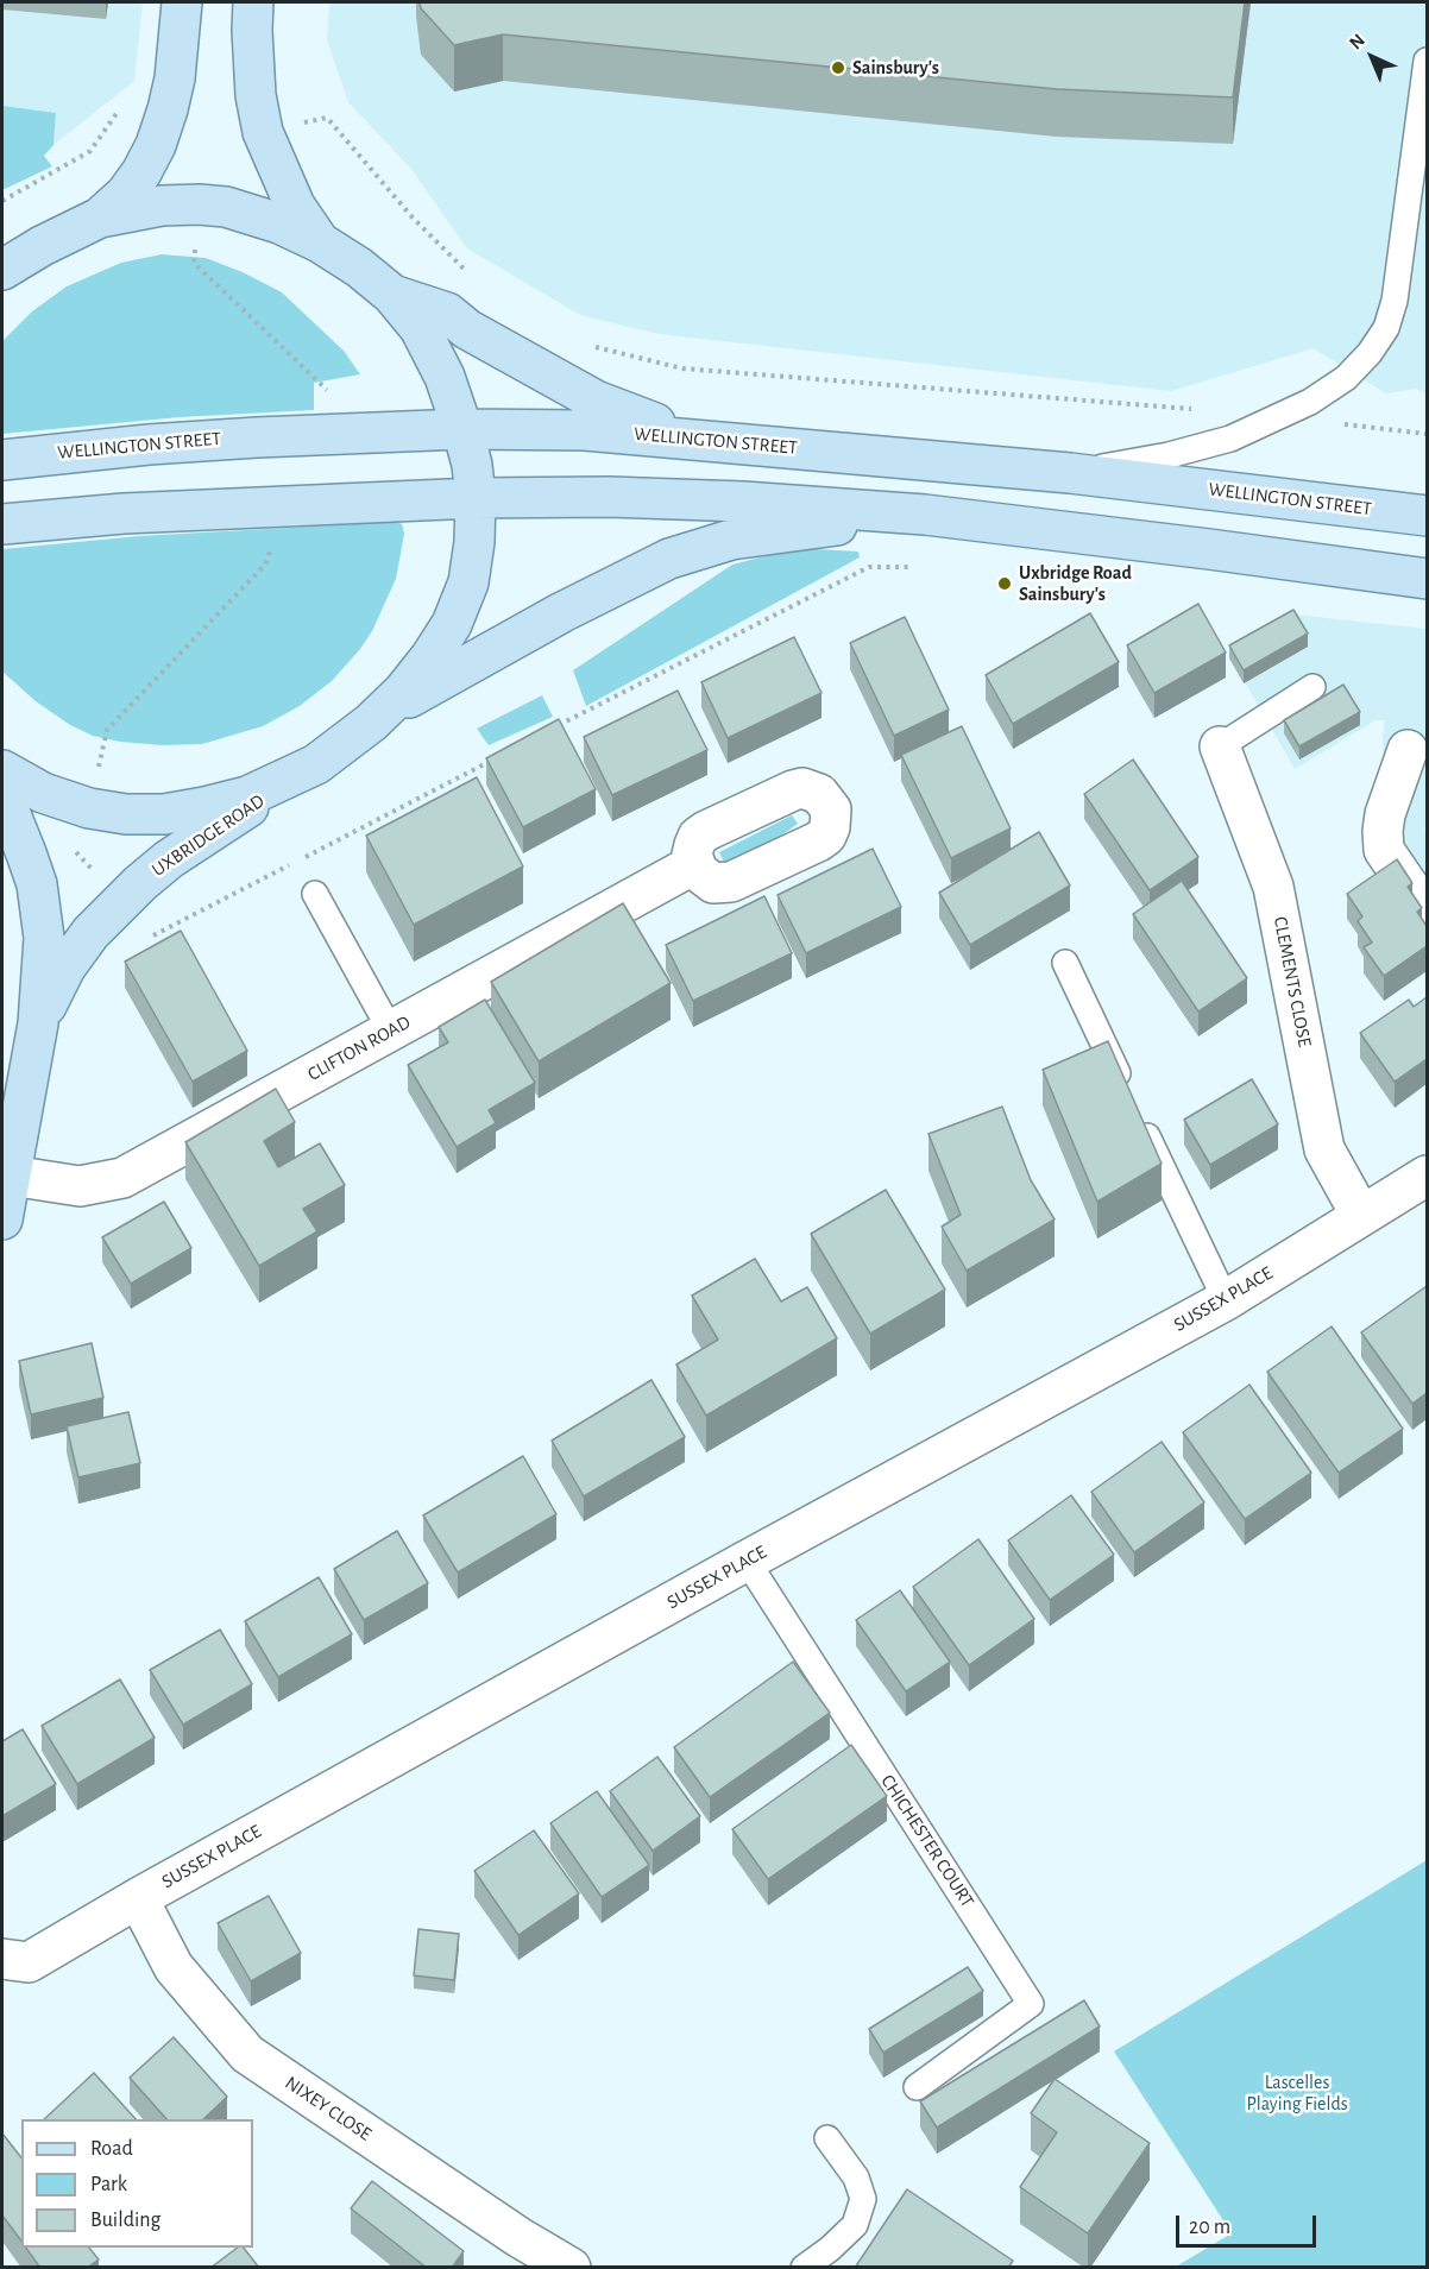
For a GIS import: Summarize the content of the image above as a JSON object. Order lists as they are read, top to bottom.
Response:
{
  "streets": {
    "main road": ["WELLINGTON STREET", "UXBRIDGE ROAD"],
    "street": [
      "CLEMENTS CLOSE",
      "CLIFTON ROAD",
      "SUSSEX PLACE",
      "NIXEY CLOSE"
    ],
    "lane": ["CHICHESTER COURT"]
  },
  "crossings": [
    ["UXBRIDGE ROAD", "CLIFTON ROAD"],
    ["CLEMENTS CLOSE", "SUSSEX PLACE"],
    ["SUSSEX PLACE", "CHICHESTER COURT"],
    ["SUSSEX PLACE", "NIXEY CLOSE"]
  ],
  "parks": ["Lascelles Playing Fields"],
  "places": ["Sainsbury's", "Uxbridge Road Sainsbury's"],
  "legend": ["Road", "Park", "Building"],
  "scale_bar": "20 m",
  "north": "top left"
}
